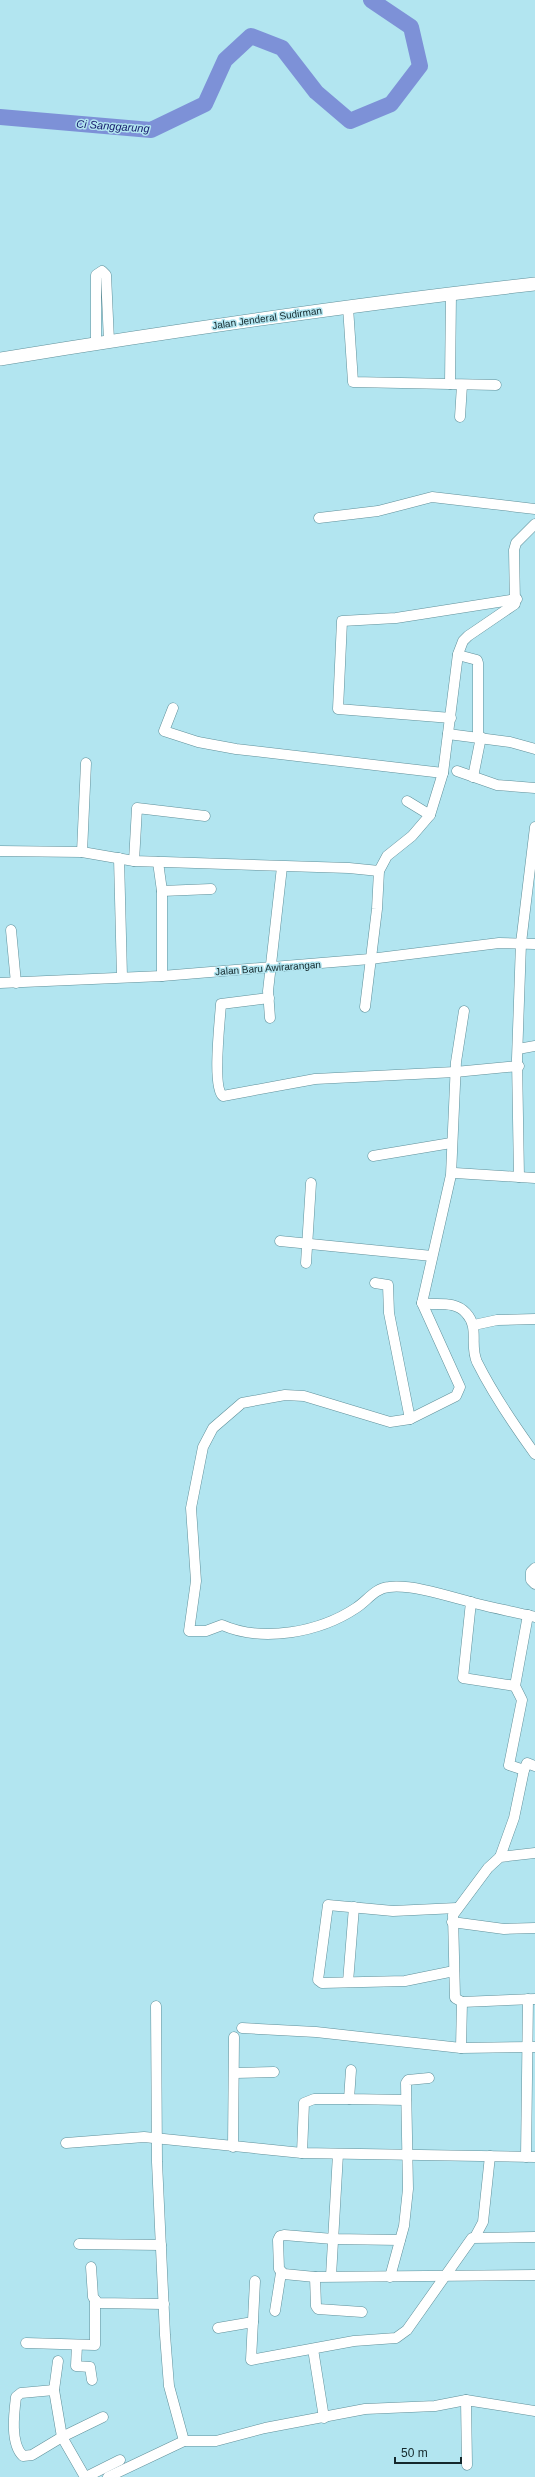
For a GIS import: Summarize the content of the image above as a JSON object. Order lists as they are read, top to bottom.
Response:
{
  "streets": {
    "main road": ["Jalan Jenderal Sudirman"],
    "street": ["Jalan Baru Awirarangan"]
  },
  "water": ["Ci Sanggarung"],
  "scale_bar": "50 m"
}
